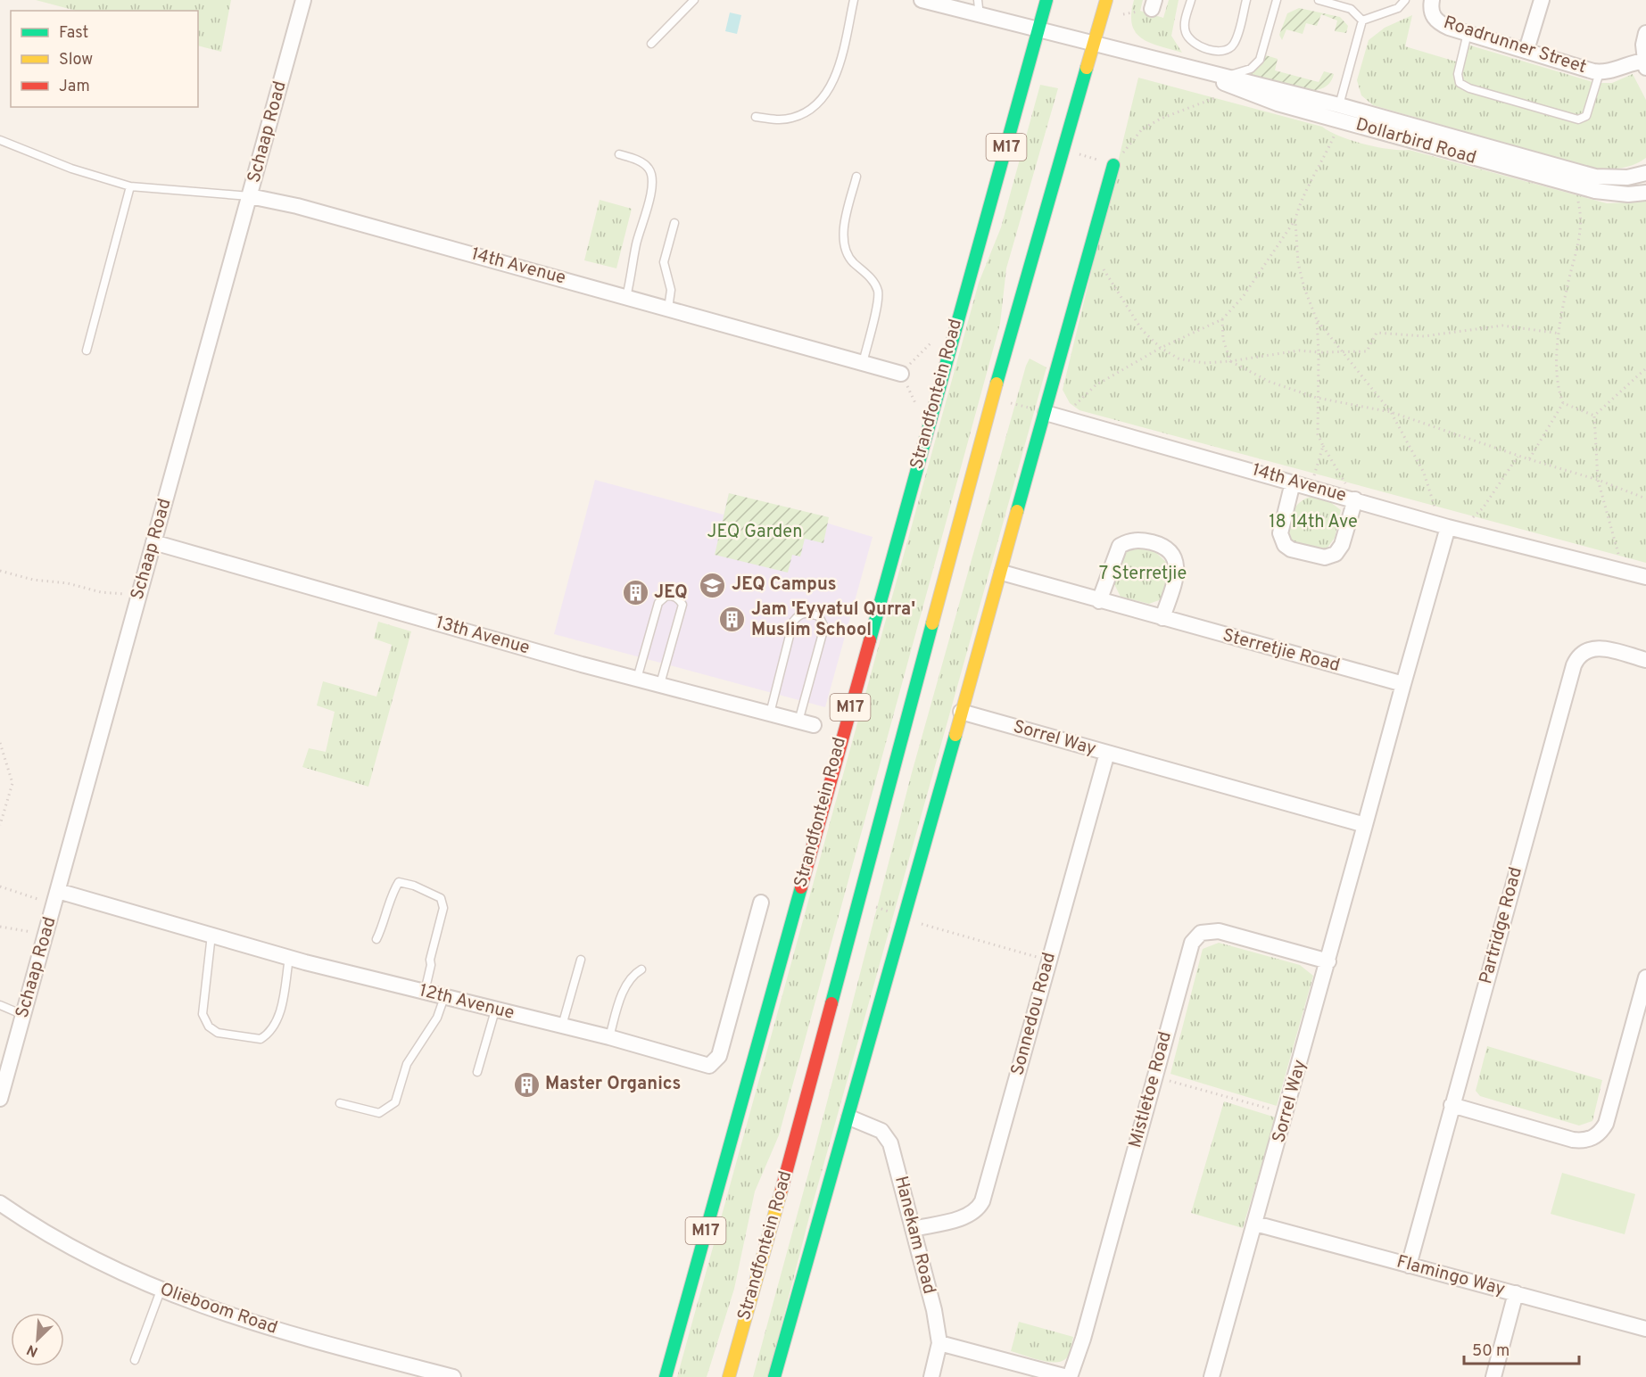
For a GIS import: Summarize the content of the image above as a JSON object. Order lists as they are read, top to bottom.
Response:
{
  "streets": {
    "main road": ["M17", "Strandfontein Road"],
    "street": [
      "Roadrunner Street",
      "Schaap Road",
      "Dollarbird Road",
      "14th Avenue",
      "13th Avenue",
      "Sterretjie Road",
      "Sorrel Way",
      "Partridge Road",
      "12th Avenue",
      "Sonnedou Road",
      "Mistletoe Road",
      "Hanekam Road",
      "Flamingo Way",
      "Olieboom Road"
    ]
  },
  "crossings": [
    ["Schaap Road", "14th Avenue"],
    ["Schaap Road", "13th Avenue"],
    ["Schaap Road", "12th Avenue"],
    ["Dollarbird Road", "Strandfontein Road"],
    ["Sterretjie Road", "Sorrel Way"],
    ["Sorrel Way", "Sonnedou Road"],
    ["Sorrel Way", "Mistletoe Road"],
    ["Sorrel Way", "Flamingo Way"],
    ["Partridge Road", "Flamingo Way"],
    ["Sonnedou Road", "Hanekam Road"]
  ],
  "parks": ["18 14th Ave", "JEQ Garden", "7 Sterretjie"],
  "places": {
    "school or university": ["JEQ Campus"],
    "building": ["JEQ", "Jam 'Eyyatul Qurra' Muslim School", "Master Organics"]
  },
  "legend": ["Fast", "Slow", "Jam"],
  "scale_bar": "50 m",
  "north": "bottom left"
}
